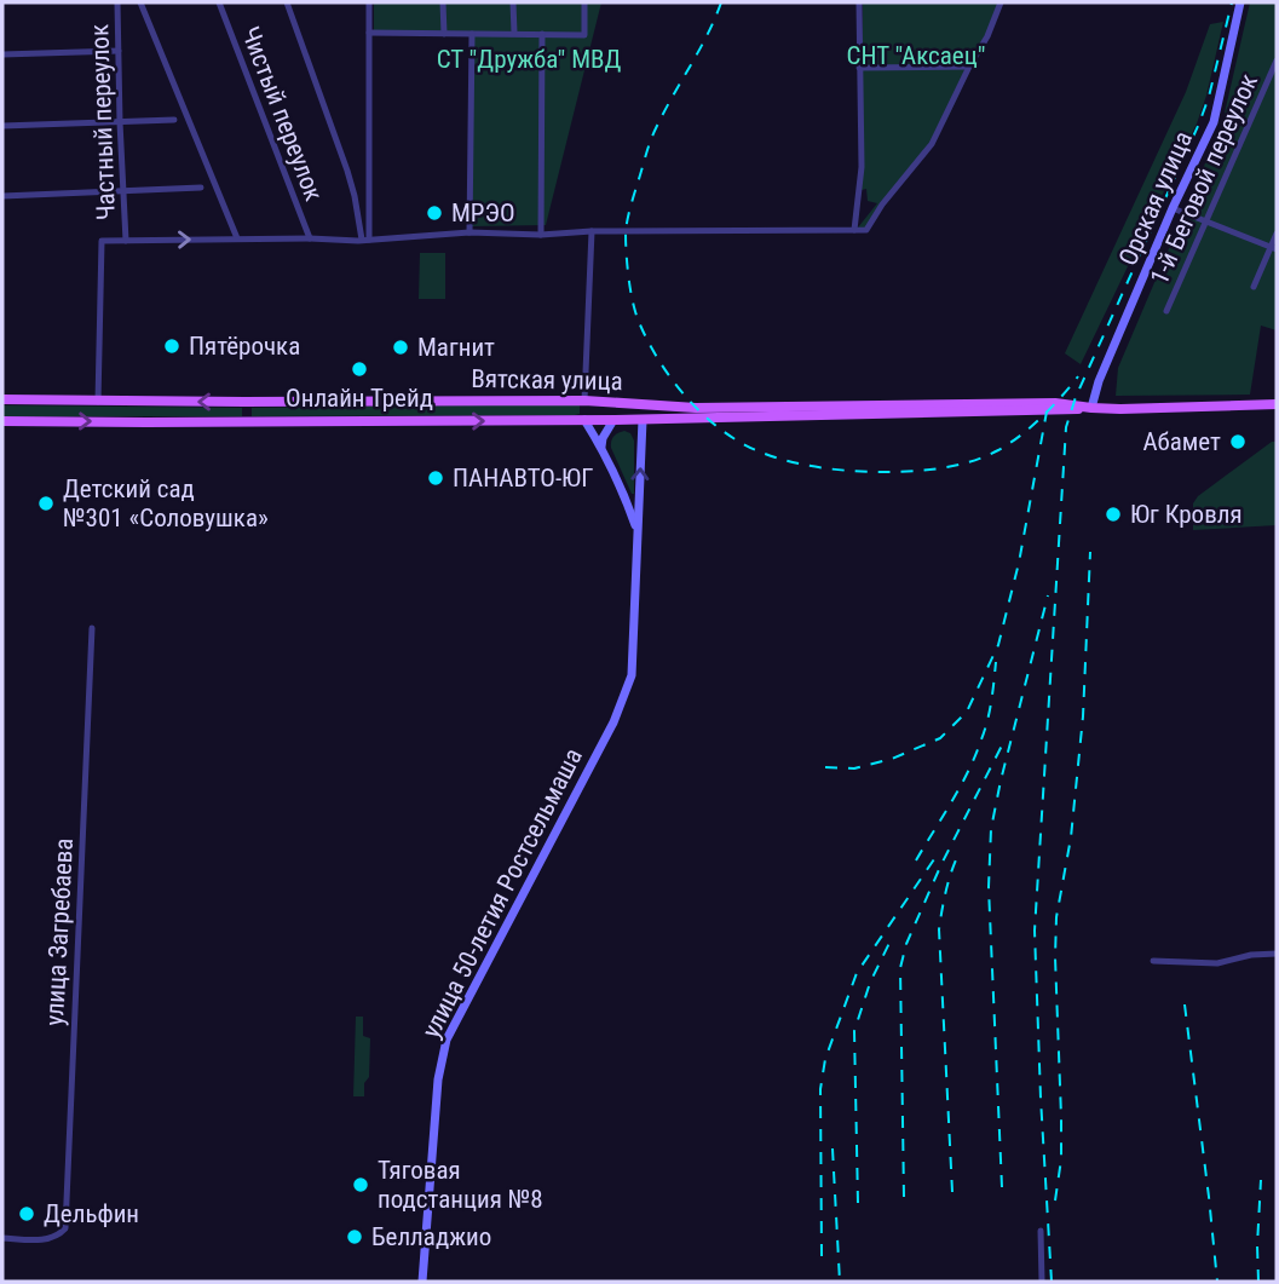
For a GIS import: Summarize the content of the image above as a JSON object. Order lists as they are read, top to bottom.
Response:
{
  "streets": {
    "main road": ["Орская улица", "Вятская улица", "улица 50-летия Ростсельмаша"],
    "street": [
      "Чистый переулок",
      "Частный переулок",
      "1-й Беговой переулок",
      "улица Загребаева"
    ]
  },
  "crossings": [
    ["Орская улица", "Вятская улица"],
    ["Вятская улица", "улица 50-летия Ростсельмаша"]
  ],
  "parks": ["СНТ \"Аксаец\"", "СТ \"Дружба\" МВД"],
  "places": [
    "МРЭО",
    "Пятёрочка",
    "Магнит",
    "Онлайн Трейд",
    "Абамет",
    "ПАНАВТО-ЮГ",
    "Детский сад №301 «Соловушка»",
    "Юг Кровля",
    "Тяговая подстанция №8",
    "Дельфин",
    "Белладжио"
  ]
}
